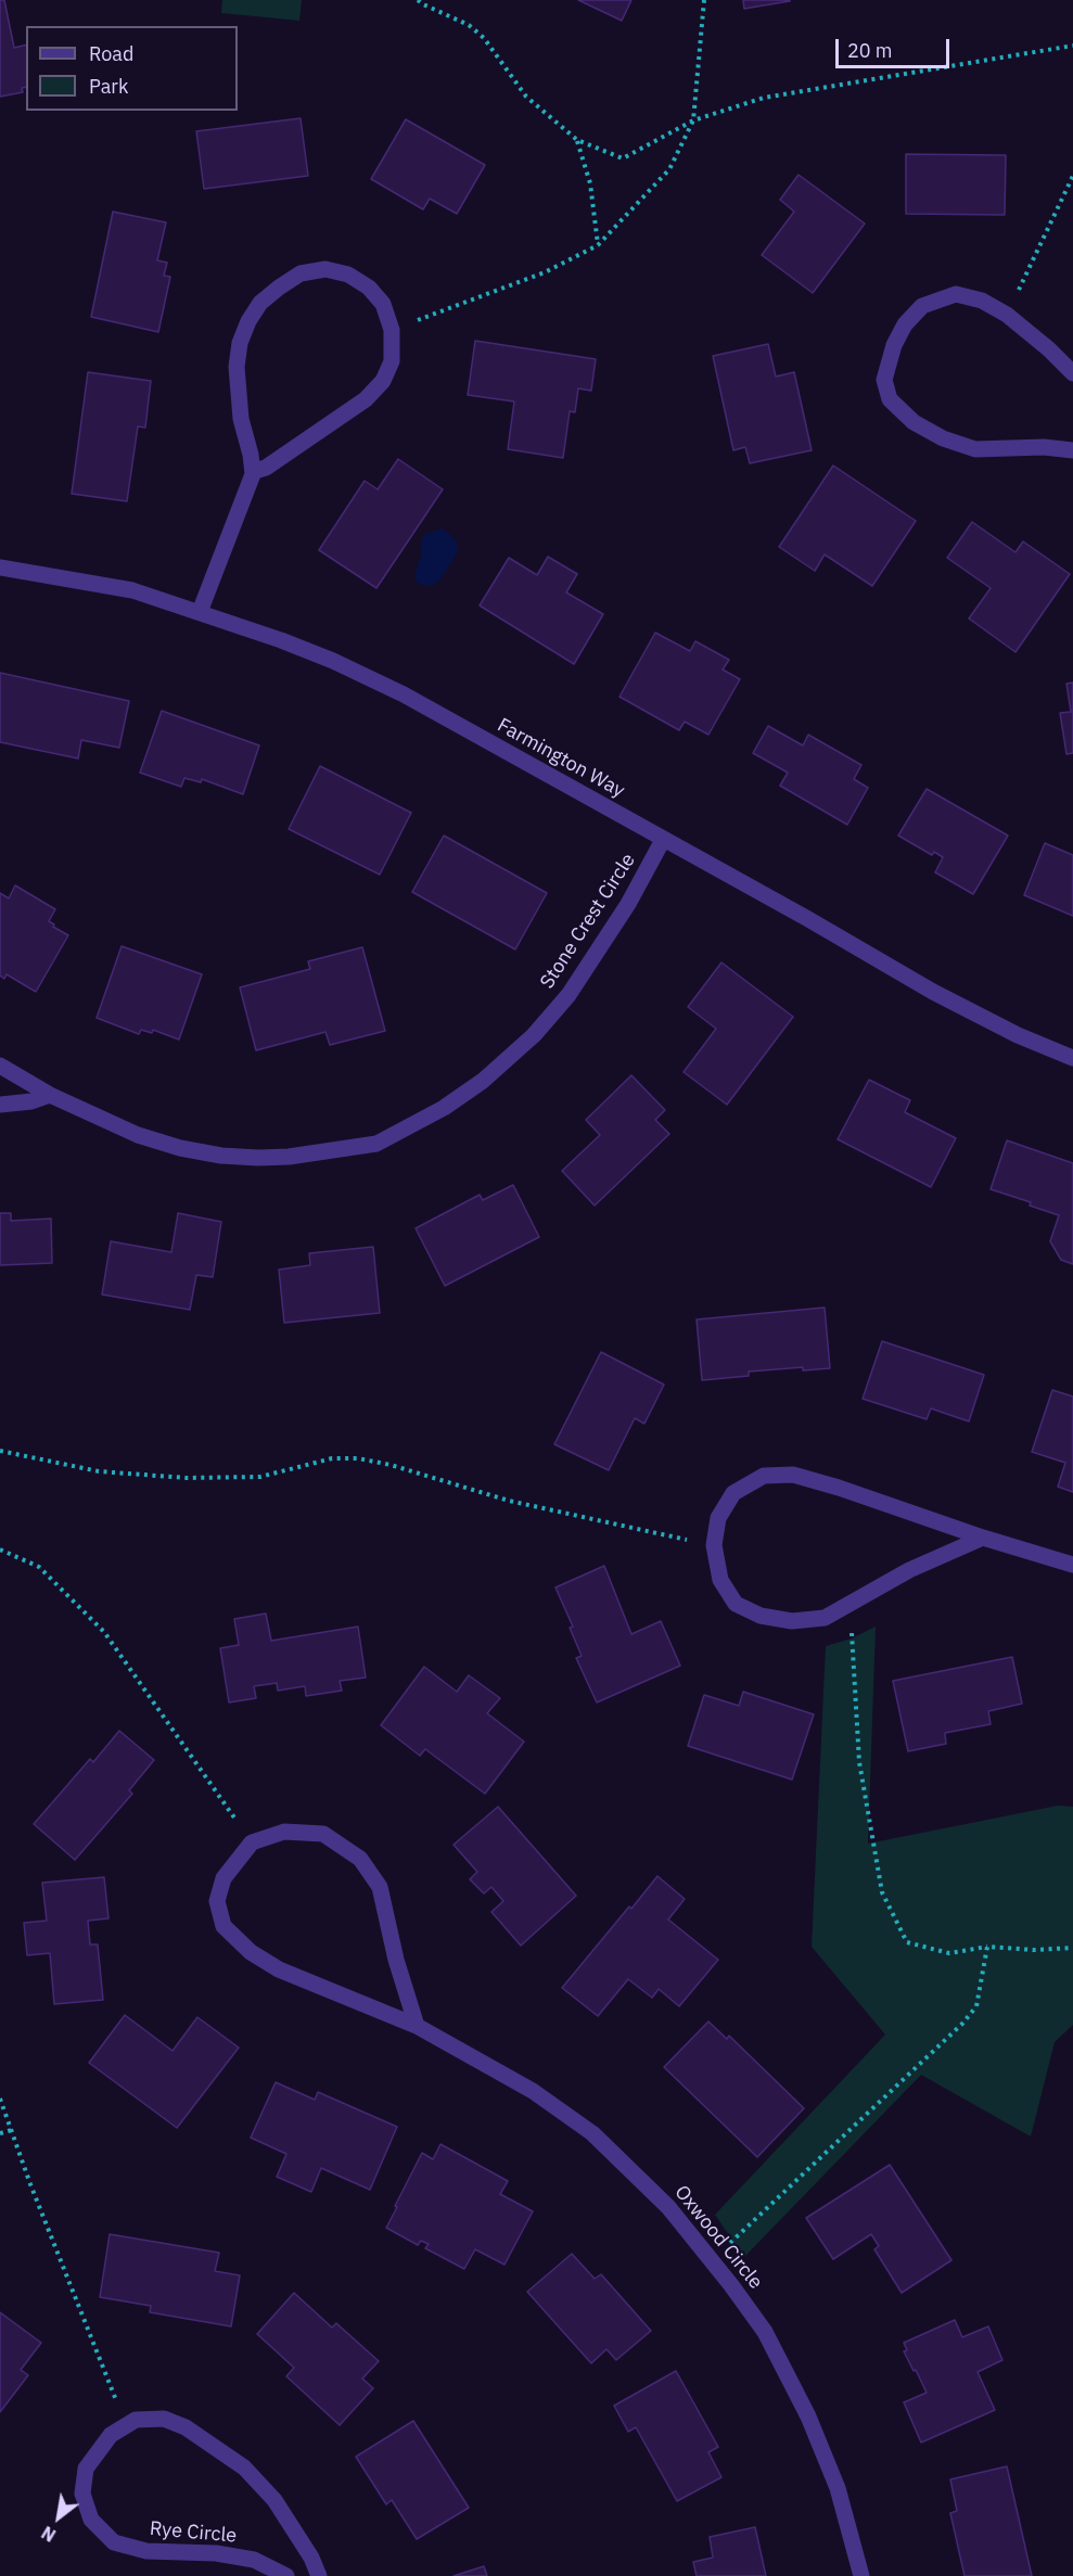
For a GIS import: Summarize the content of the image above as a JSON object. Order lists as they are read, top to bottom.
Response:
{
  "streets": {
    "street": [
      "Farmington Way",
      "Stone Crest Circle",
      "Oxwood Circle",
      "Rye Circle"
    ]
  },
  "crossings": [
    ["Farmington Way", "Stone Crest Circle"]
  ],
  "legend": ["Road", "Park"],
  "scale_bar": "20 m",
  "north": "bottom left"
}
